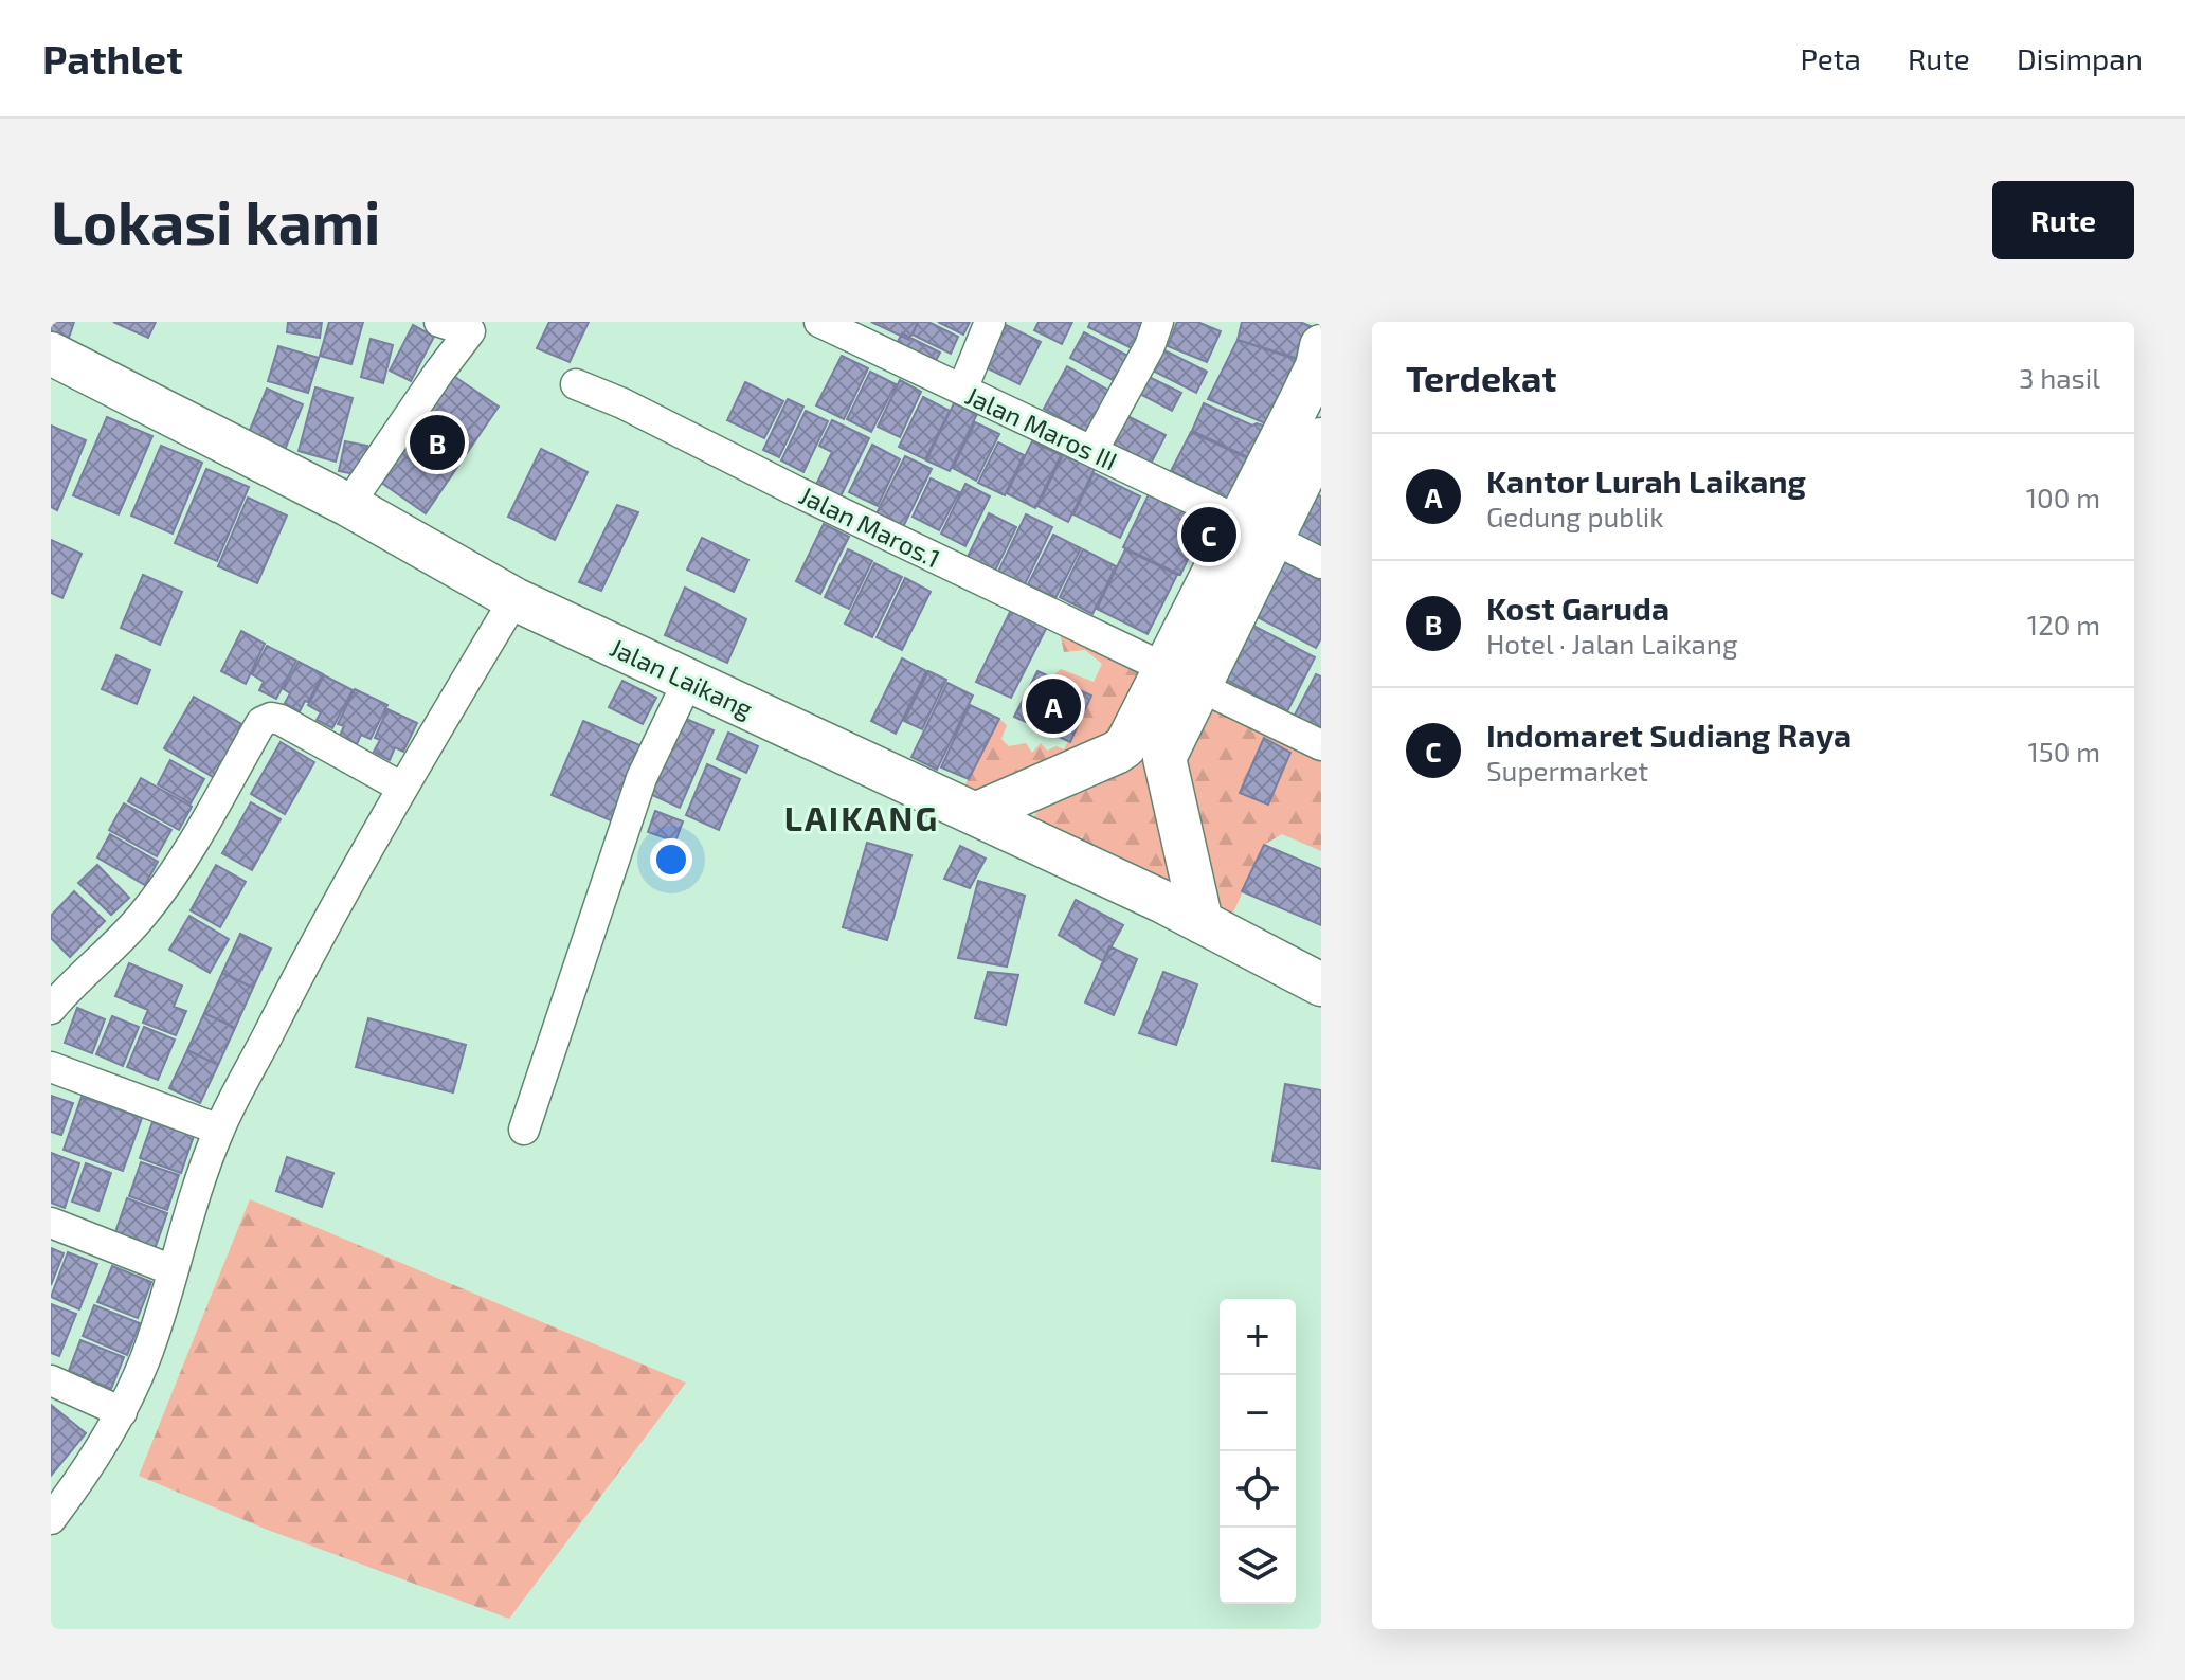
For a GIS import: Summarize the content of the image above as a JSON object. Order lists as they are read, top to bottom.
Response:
{
  "streets": {
    "main road": ["Jalan Laikang"],
    "street": ["Jalan Maros III", "Jalan Maros.1"]
  },
  "districts": ["LAIKANG"],
  "page": {
    "header": "Pathlet",
    "nav": ["Peta", "Rute", "Disimpan"],
    "buttons": "Rute",
    "title": "Lokasi kami",
    "heading": ["Terdekat", "3 hasil"],
    "pins": ["B", "C", "A"],
    "list": [
      {
        "mark": "A",
        "name": "Kantor Lurah Laikang",
        "note": "Gedung publik",
        "value": "100 m"
      },
      {
        "mark": "B",
        "name": "Kost Garuda",
        "note": "Hotel · Jalan Laikang",
        "value": "120 m"
      },
      {
        "mark": "C",
        "name": "Indomaret Sudiang Raya",
        "note": "Supermarket",
        "value": "150 m"
      }
    ],
    "map_buttons": ["+", "−"]
  }
}
